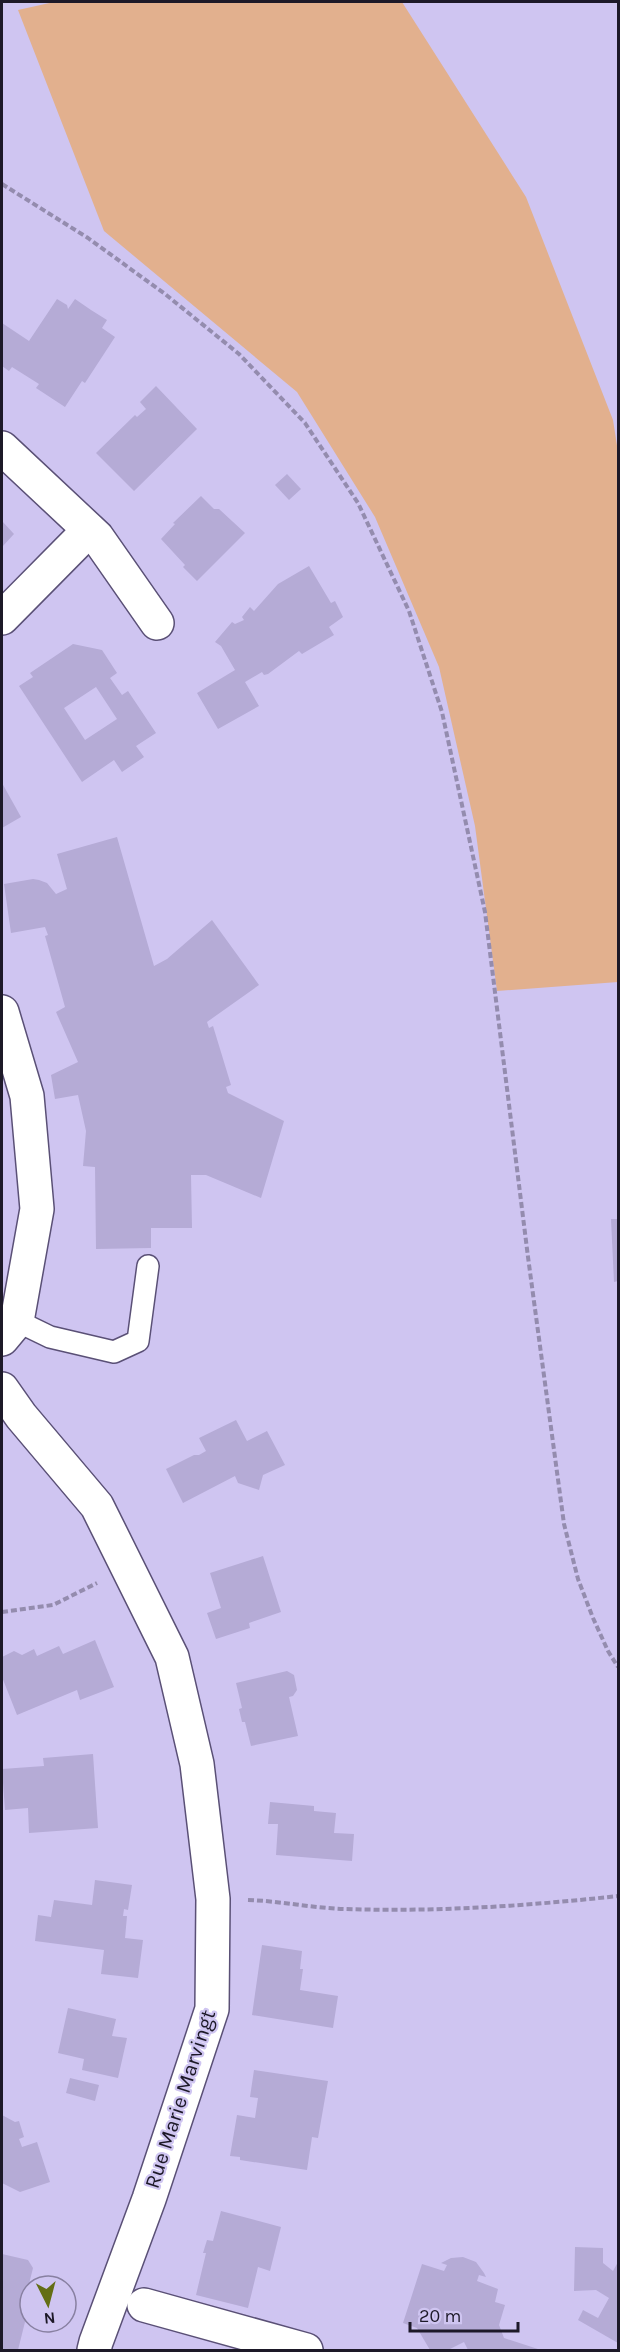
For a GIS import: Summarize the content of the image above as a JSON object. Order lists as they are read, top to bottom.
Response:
{
  "streets": {
    "street": ["Rue Marie Marvingt"]
  },
  "scale_bar": "20 m",
  "north": "bottom"
}
